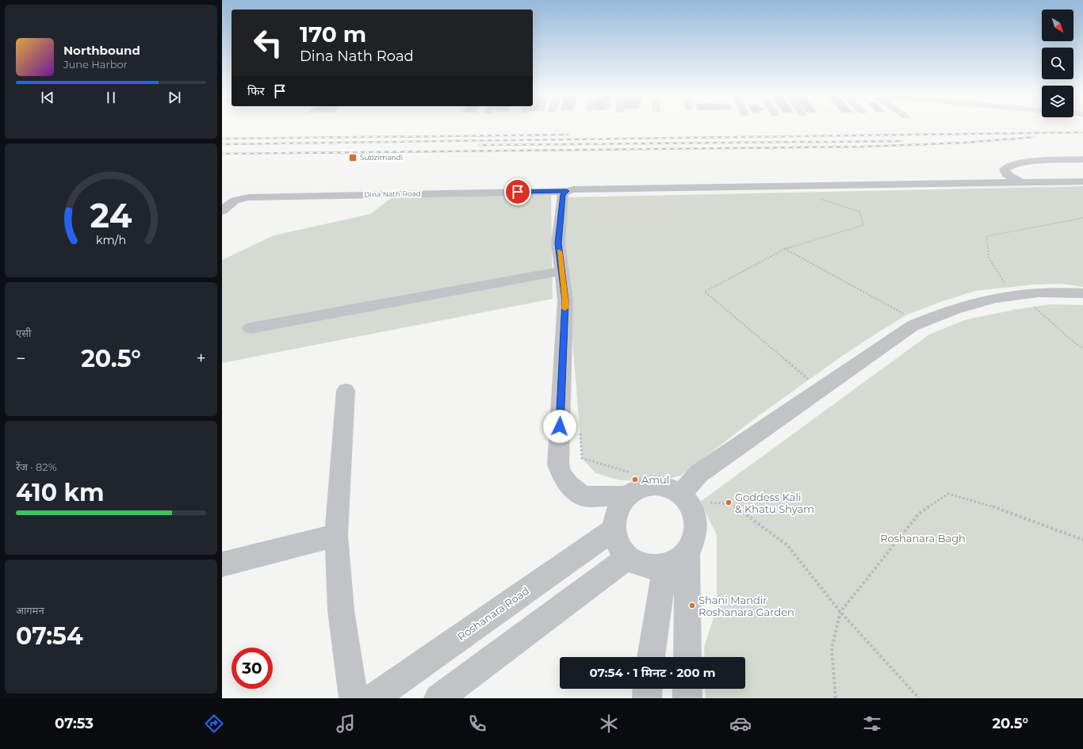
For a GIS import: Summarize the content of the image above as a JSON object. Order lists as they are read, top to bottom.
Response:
{
  "streets": {
    "street": ["Dina Nath Road", "Roshanara Road"]
  },
  "parks": ["Roshanara Bagh"],
  "places": {
    "transit": ["Subzimandi"],
    "other": ["Amul", "Goddess Kali & Khatu Shyam", "Shani Mandir Roshanara Garden"]
  },
  "north": "bottom right",
  "page": {
    "turn": ["170 m", "Dina Nath Road"],
    "song": ["Northbound", "June Harbor"],
    "then": "फिर",
    "tile": [
      "एसी",
      ["रेंज · 82%", "410 km"],
      ["आगमन", "07:54"]
    ],
    "heat": ["−", "20.5°", "+"],
    "limit": "30",
    "trip": "07:54 · 1 मिनट · 200 m",
    "tabs": ["07:53", "20.5°"],
    "gauge": ["24", "km/h"]
  }
}
